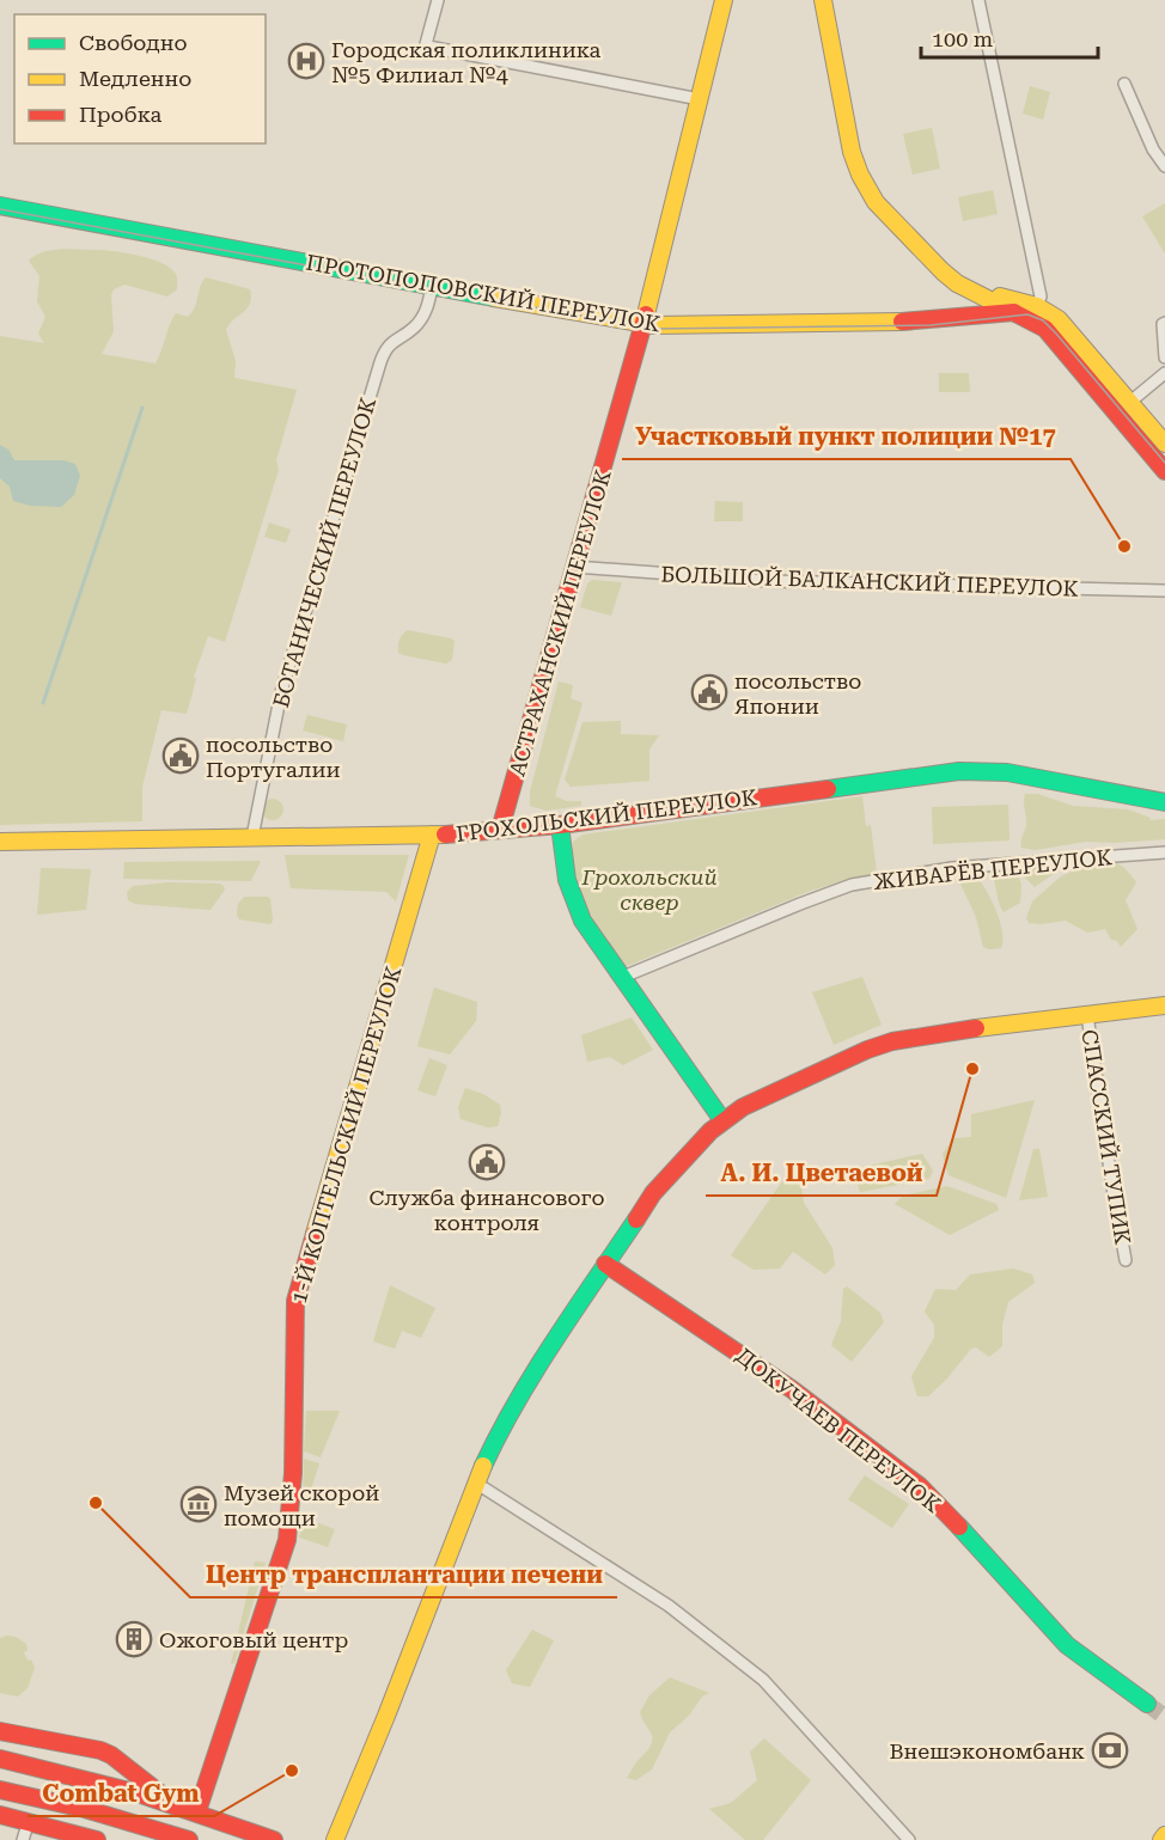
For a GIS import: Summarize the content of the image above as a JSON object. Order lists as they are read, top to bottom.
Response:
{
  "streets": {
    "street": [
      "ПРОТОПОПОВСКИЙ ПЕРЕУЛОК",
      "БОТАНИЧЕСКИЙ ПЕРЕУЛОК",
      "БОЛЬШОЙ БАЛКАНСКИЙ ПЕРЕУЛОК",
      "АСТРАХАНСКИЙ ПЕРЕУЛОК",
      "ГРОХОЛЬСКИЙ ПЕРЕУЛОК",
      "ЖИВАРЁВ ПЕРЕУЛОК",
      "1-Й КОПТЕЛЬСКИЙ ПЕРЕУЛОК",
      "СПАССКИЙ ТУПИК",
      "ДОКУЧАЕВ ПЕРЕУЛОК"
    ]
  },
  "crossings": [
    ["ПРОТОПОПОВСКИЙ ПЕРЕУЛОК", "БОТАНИЧЕСКИЙ ПЕРЕУЛОК"],
    ["ПРОТОПОПОВСКИЙ ПЕРЕУЛОК", "АСТРАХАНСКИЙ ПЕРЕУЛОК"],
    ["БОТАНИЧЕСКИЙ ПЕРЕУЛОК", "ГРОХОЛЬСКИЙ ПЕРЕУЛОК"],
    ["БОЛЬШОЙ БАЛКАНСКИЙ ПЕРЕУЛОК", "АСТРАХАНСКИЙ ПЕРЕУЛОК"],
    ["АСТРАХАНСКИЙ ПЕРЕУЛОК", "ГРОХОЛЬСКИЙ ПЕРЕУЛОК"],
    ["ГРОХОЛЬСКИЙ ПЕРЕУЛОК", "1-Й КОПТЕЛЬСКИЙ ПЕРЕУЛОК"]
  ],
  "parks": ["Грохольский сквер"],
  "places": {
    "hospital": ["Городская поликлиника №5 Филиал №4"],
    "other": [
      "Участковый пункт полиции №17",
      "А. И. Цветаевой",
      "Центр трансплантации печени",
      "Combat Gym"
    ],
    "public building": ["посольство Японии", "посольство Португалии", "Служба финансового контроля"],
    "museum": ["Музей скорой помощи"],
    "building": ["Ожоговый центр"],
    "bank": ["Внешэкономбанк"]
  },
  "legend": ["Свободно", "Медленно", "Пробка"],
  "scale_bar": "100 m"
}
